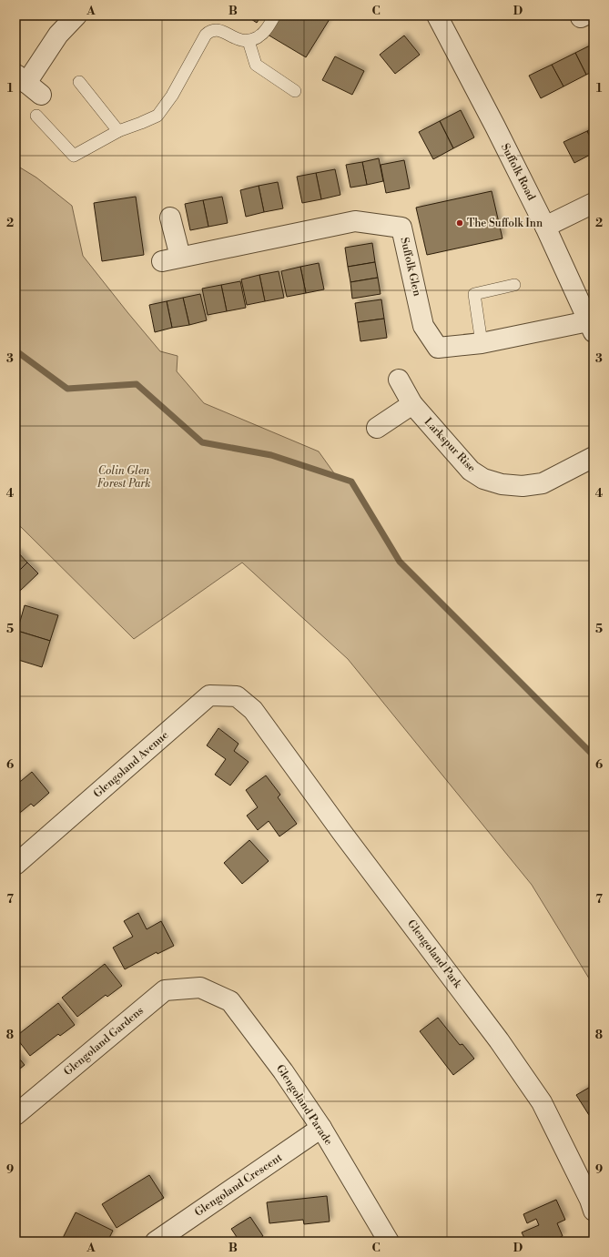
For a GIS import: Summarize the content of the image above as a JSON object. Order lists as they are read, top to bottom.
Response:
{
  "streets": {
    "street": [
      "Suffolk Road",
      "Suffolk Glen",
      "Larkspur Rise",
      "Glengoland Avenue",
      "Glengoland Park",
      "Glengoland Gardens",
      "Glengoland Parade",
      "Glengoland Crescent"
    ]
  },
  "crossings": [
    ["Suffolk Road", "Suffolk Glen"],
    ["Glengoland Avenue", "Glengoland Park"],
    ["Glengoland Gardens", "Glengoland Parade"],
    ["Glengoland Parade", "Glengoland Crescent"]
  ],
  "parks": ["Colin Glen Forest Park"],
  "places": ["The Suffolk Inn"],
  "grid": {
    "columns": [
      "A",
      "B",
      "C",
      "D"
    ],
    "rows": [
      "1",
      "2",
      "3",
      "4",
      "5",
      "6",
      "7",
      "8",
      "9"
    ]
  }
}
